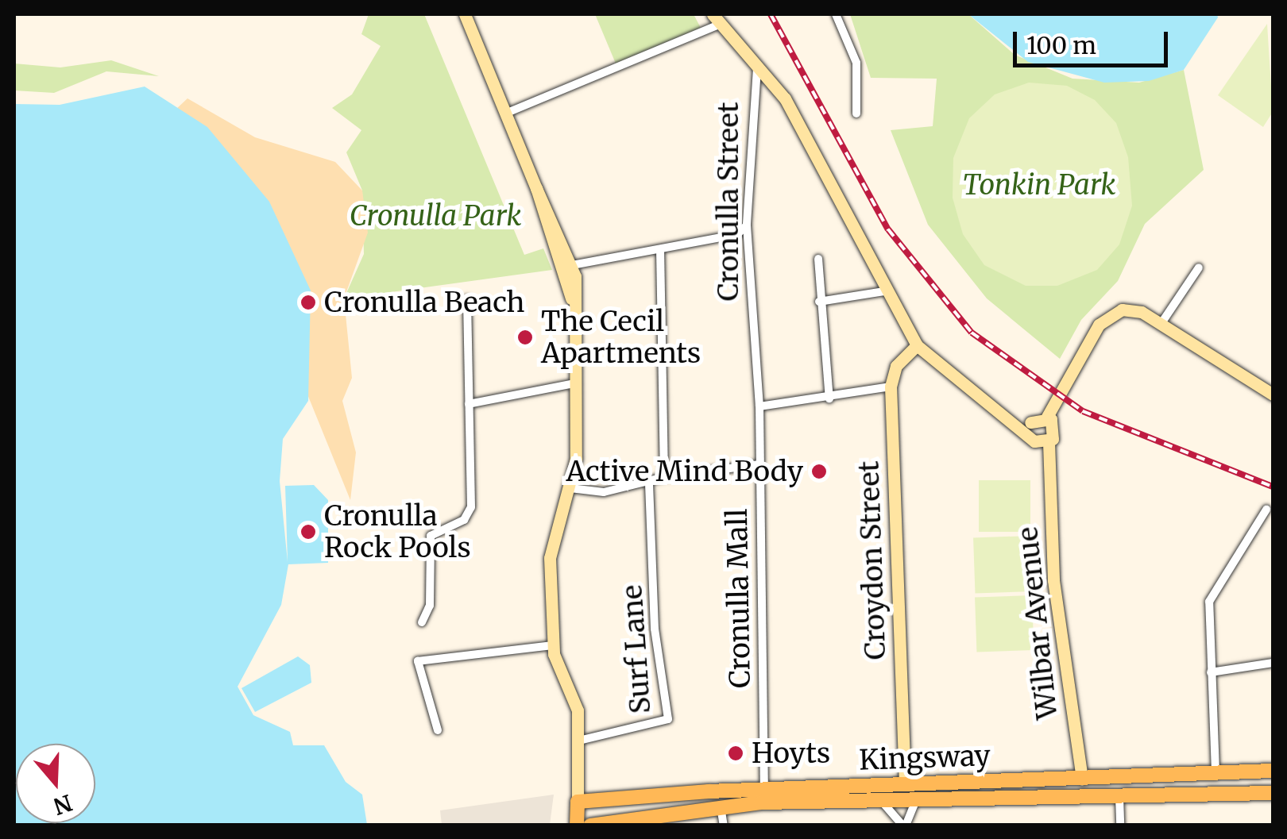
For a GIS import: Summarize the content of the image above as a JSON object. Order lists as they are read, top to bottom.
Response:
{
  "streets": {
    "main road": ["Wilbar Avenue", "Kingsway"],
    "street": [
      "Cronulla Street",
      "Croydon Street",
      "Cronulla Mall",
      "Surf Lane"
    ]
  },
  "crossings": [
    ["Cronulla Street", "Cronulla Mall"],
    ["Croydon Street", "Kingsway"],
    ["Cronulla Mall", "Kingsway"],
    ["Wilbar Avenue", "Kingsway"]
  ],
  "parks": ["Tonkin Park", "Cronulla Park"],
  "places": [
    "Cronulla Beach",
    "The Cecil Apartments",
    "Active Mind Body",
    "Cronulla Rock Pools",
    "Hoyts"
  ],
  "scale_bar": "100 m",
  "north": "bottom"
}
